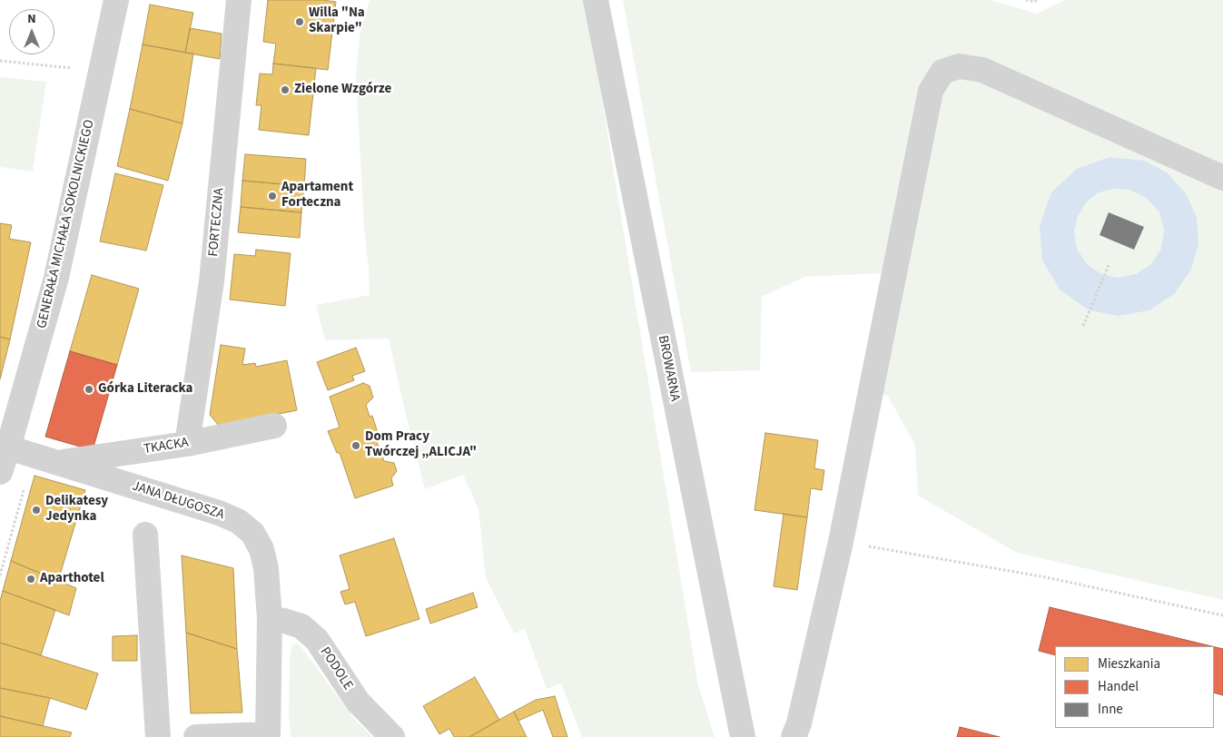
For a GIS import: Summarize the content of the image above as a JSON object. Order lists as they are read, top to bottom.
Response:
{
  "streets": {
    "street": [
      "FORTECZNA",
      "GENERAŁA MICHAŁA SOKOLNICKIEGO",
      "BROWARNA",
      "TKACKA",
      "JANA DŁUGOSZA",
      "PODOLE"
    ]
  },
  "crossings": [
    ["FORTECZNA", "TKACKA"],
    ["GENERAŁA MICHAŁA SOKOLNICKIEGO", "JANA DŁUGOSZA"],
    ["TKACKA", "JANA DŁUGOSZA"],
    ["JANA DŁUGOSZA", "PODOLE"]
  ],
  "places": [
    "Willa \"Na Skarpie\"",
    "Zielone Wzgórze",
    "Apartament Forteczna",
    "Górka Literacka",
    "Dom Pracy Twórczej „ALICJA\"",
    "Delikatesy Jedynka",
    "Aparthotel"
  ],
  "legend": ["Mieszkania", "Handel", "Inne"],
  "north": "top"
}
